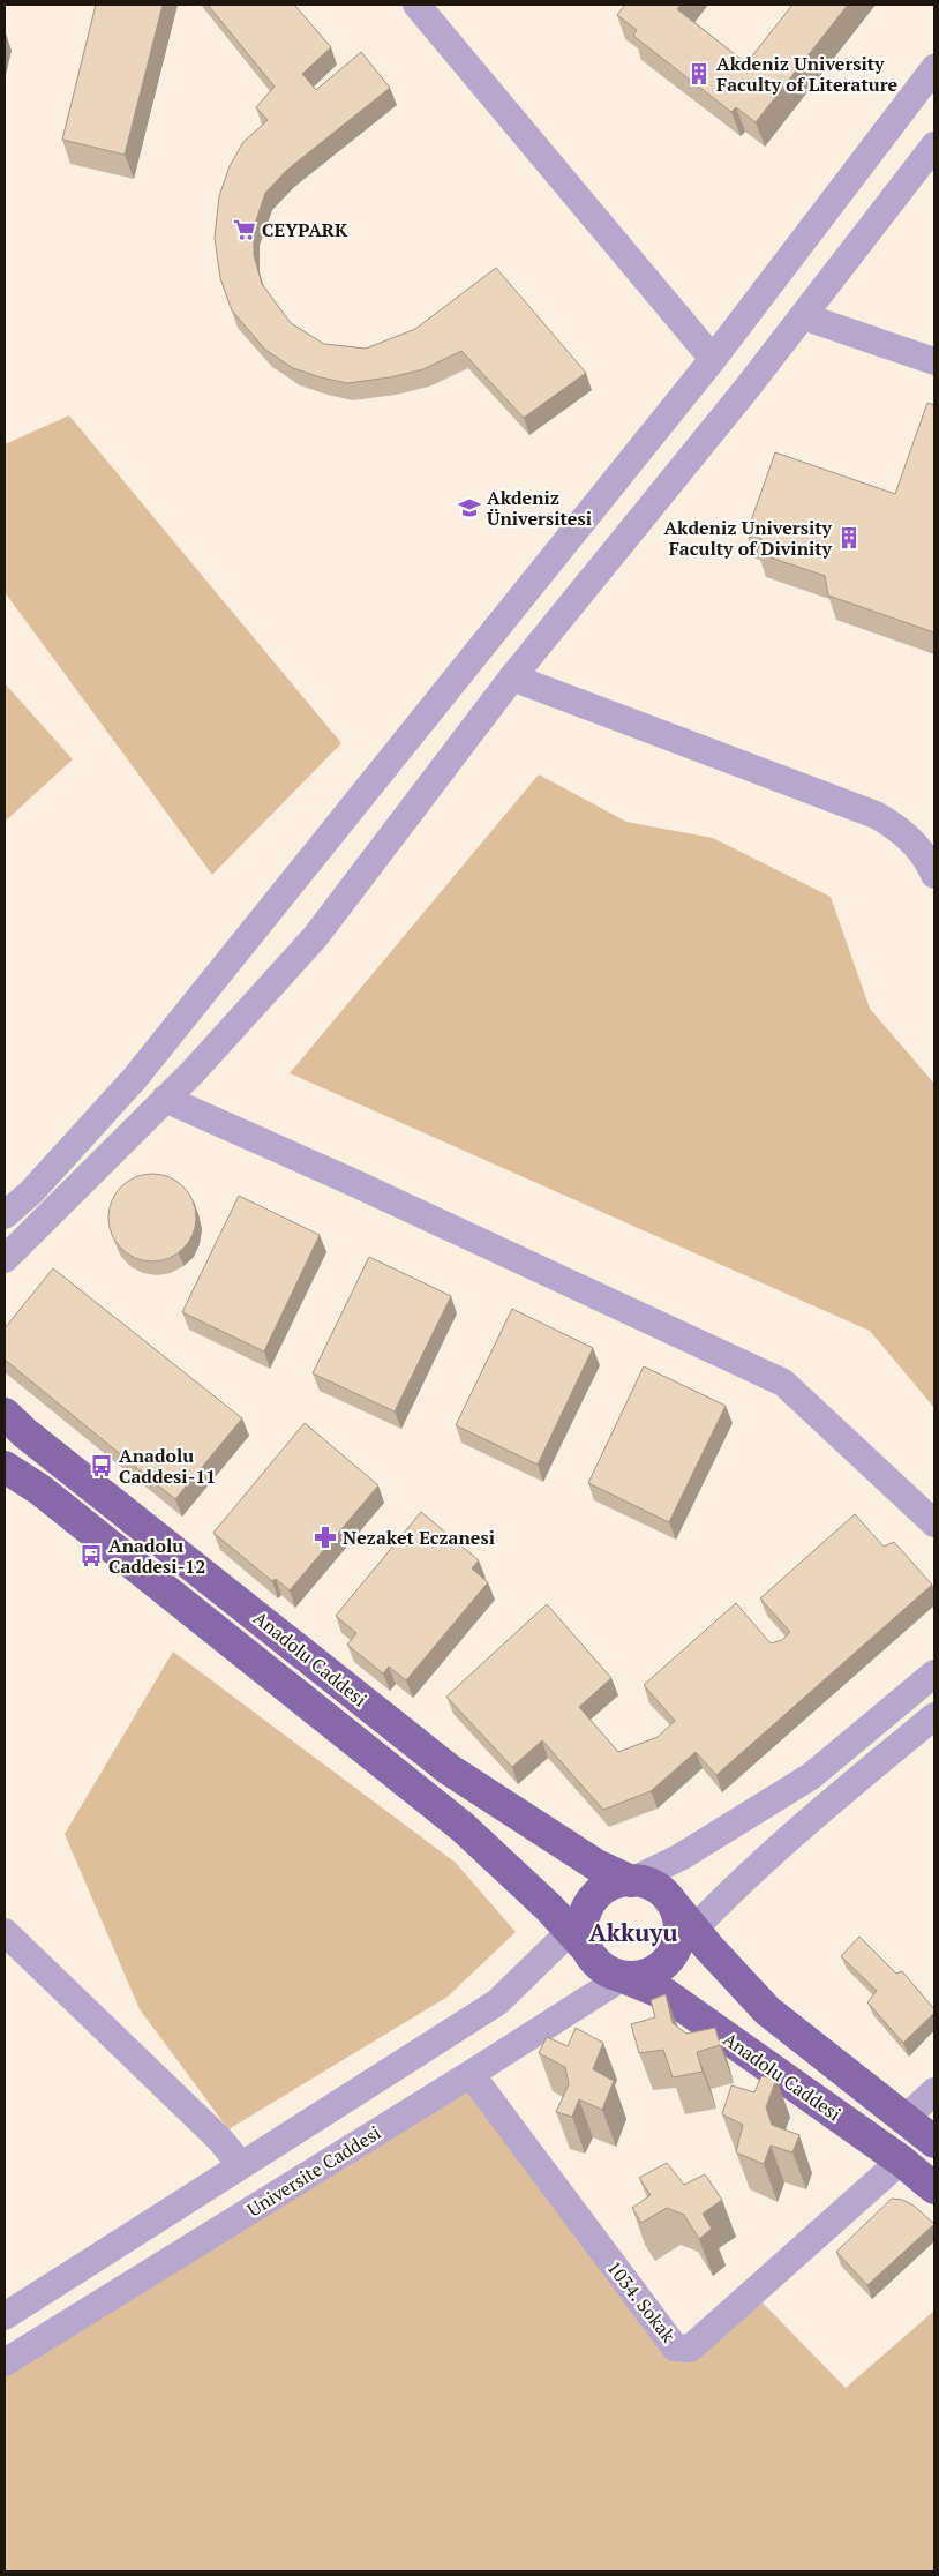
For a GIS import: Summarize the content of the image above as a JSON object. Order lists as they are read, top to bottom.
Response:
{
  "streets": {
    "main road": ["Anadolu Caddesi"],
    "street": ["Universite Caddesi", "1034. Sokak"]
  },
  "crossings": [
    ["Anadolu Caddesi", "Universite Caddesi"],
    ["Anadolu Caddesi", "1034. Sokak"],
    ["Universite Caddesi", "1034. Sokak"]
  ],
  "districts": ["Akkuyu"],
  "places": {
    "building": ["Akdeniz University Faculty of Literature", "Akdeniz University Faculty of Divinity"],
    "supermarket": ["CEYPARK"],
    "school or university": ["Akdeniz Üniversitesi"],
    "bus stop": ["Anadolu Caddesi-11", "Anadolu Caddesi-12"],
    "pharmacy": ["Nezaket Eczanesi"]
  }
}
